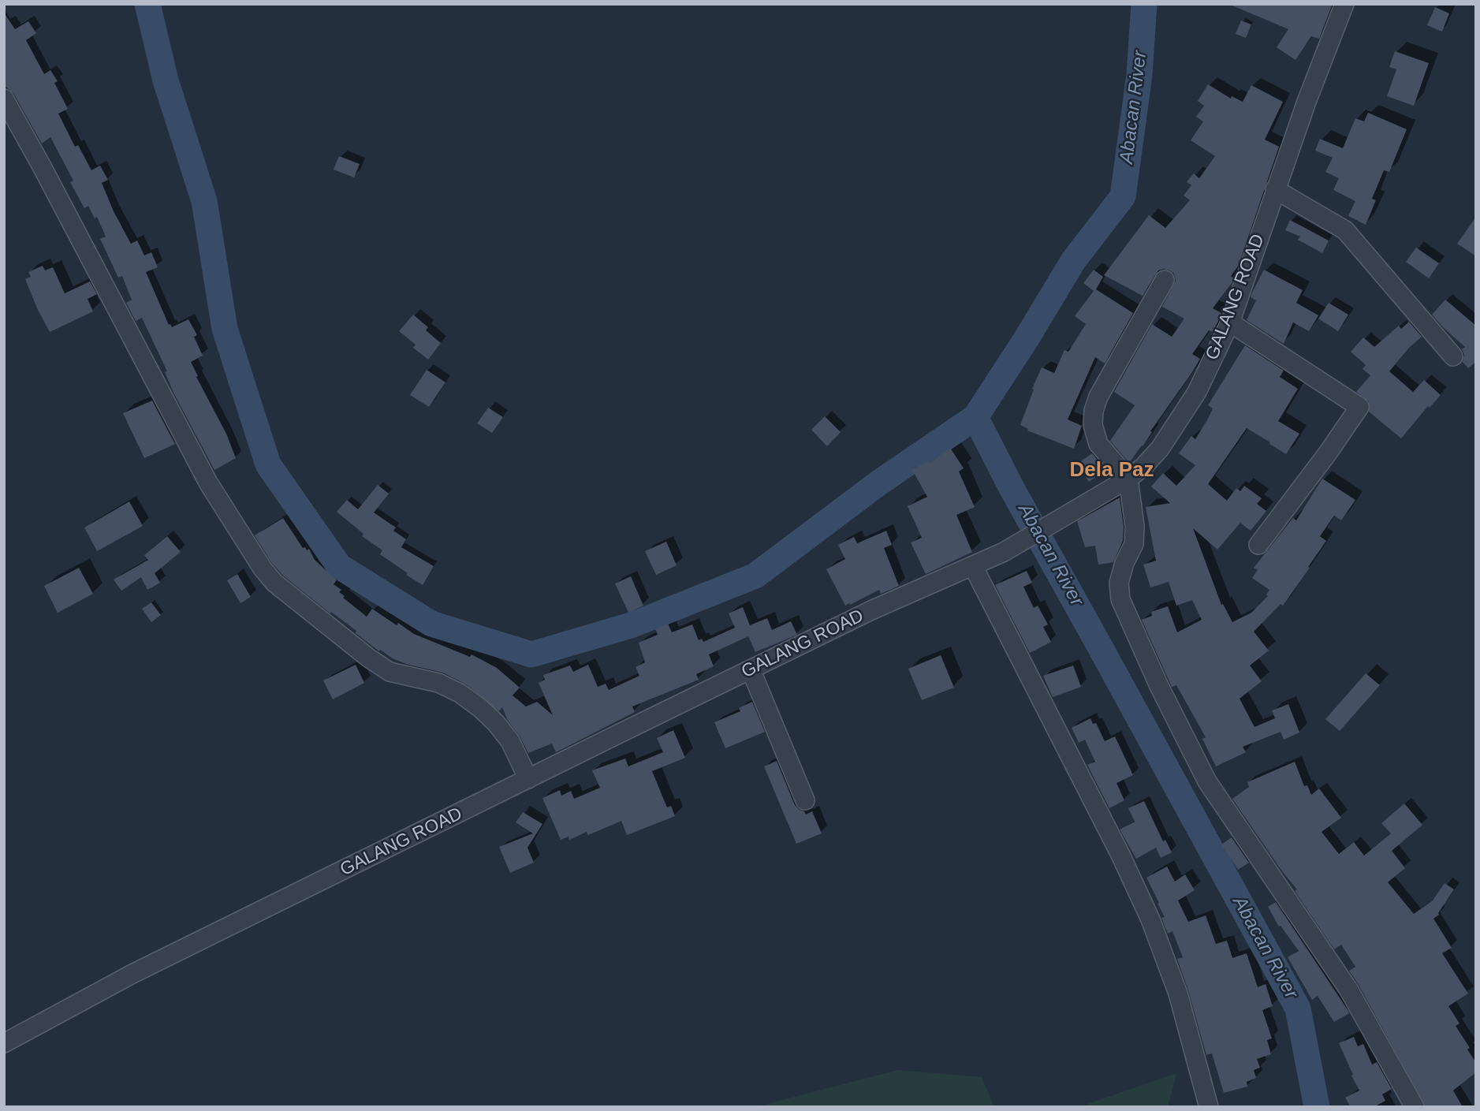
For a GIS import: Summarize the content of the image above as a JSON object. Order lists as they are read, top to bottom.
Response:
{
  "streets": {
    "street": ["GALANG ROAD"]
  },
  "districts": ["Dela Paz"],
  "water": ["Abacan River"]
}
